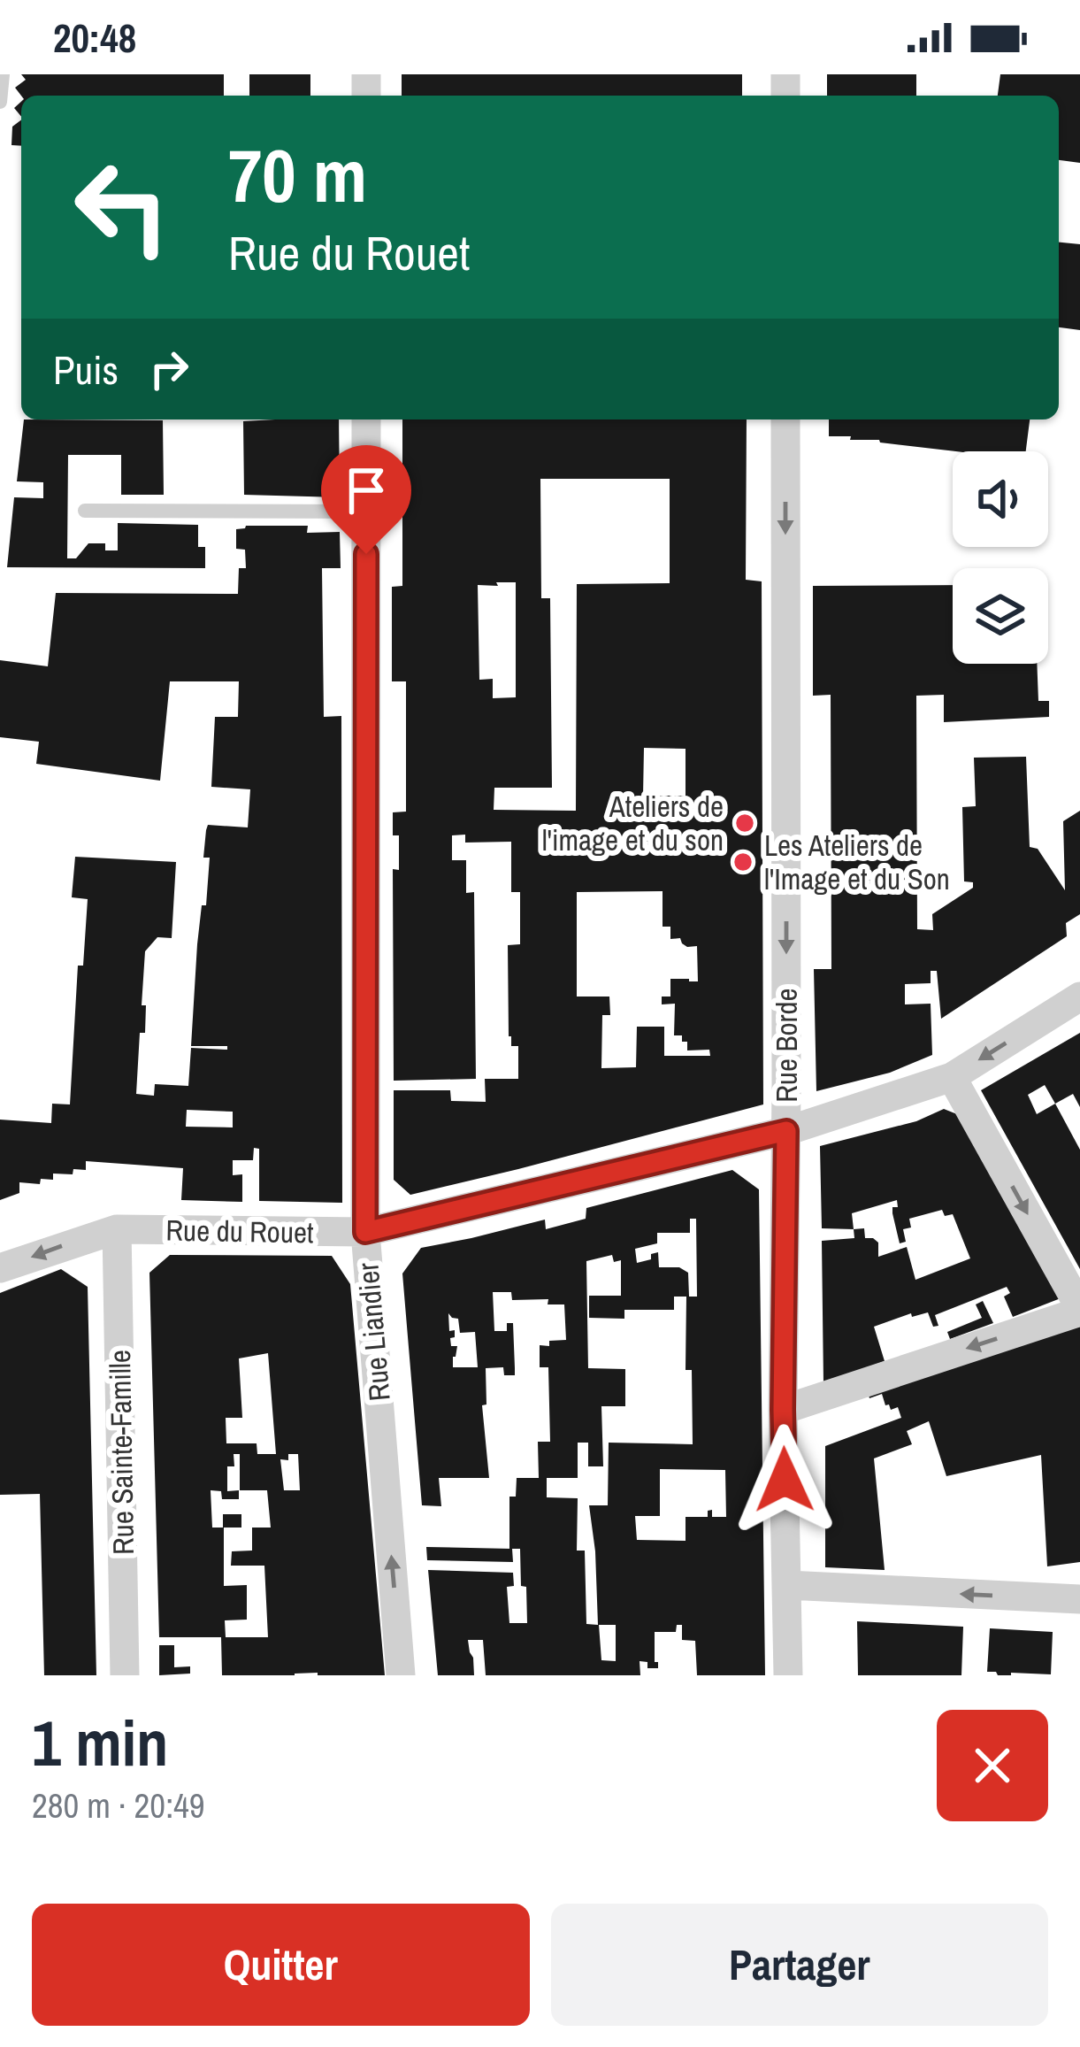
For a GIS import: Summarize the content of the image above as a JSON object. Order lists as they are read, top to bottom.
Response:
{
  "streets": {
    "street": [
      "Rue Borde",
      "Rue du Rouet",
      "Rue Liandier",
      "Rue Sainte-Famille"
    ]
  },
  "crossings": [
    ["Rue Borde", "Rue du Rouet"],
    ["Rue du Rouet", "Rue Liandier"],
    ["Rue du Rouet", "Rue Sainte-Famille"]
  ],
  "one_way": ["Rue Borde", "Rue Liandier"],
  "places": ["Ateliers de l'image et du son", "Les Ateliers de l'Image et du Son"],
  "page": {
    "status": "20:48",
    "turn": ["70 m", "Rue du Rouet"],
    "then": "Puis",
    "heading": ["1 min", "280 m · 20:49"],
    "buttons": ["Quitter", "Partager"]
  }
}
